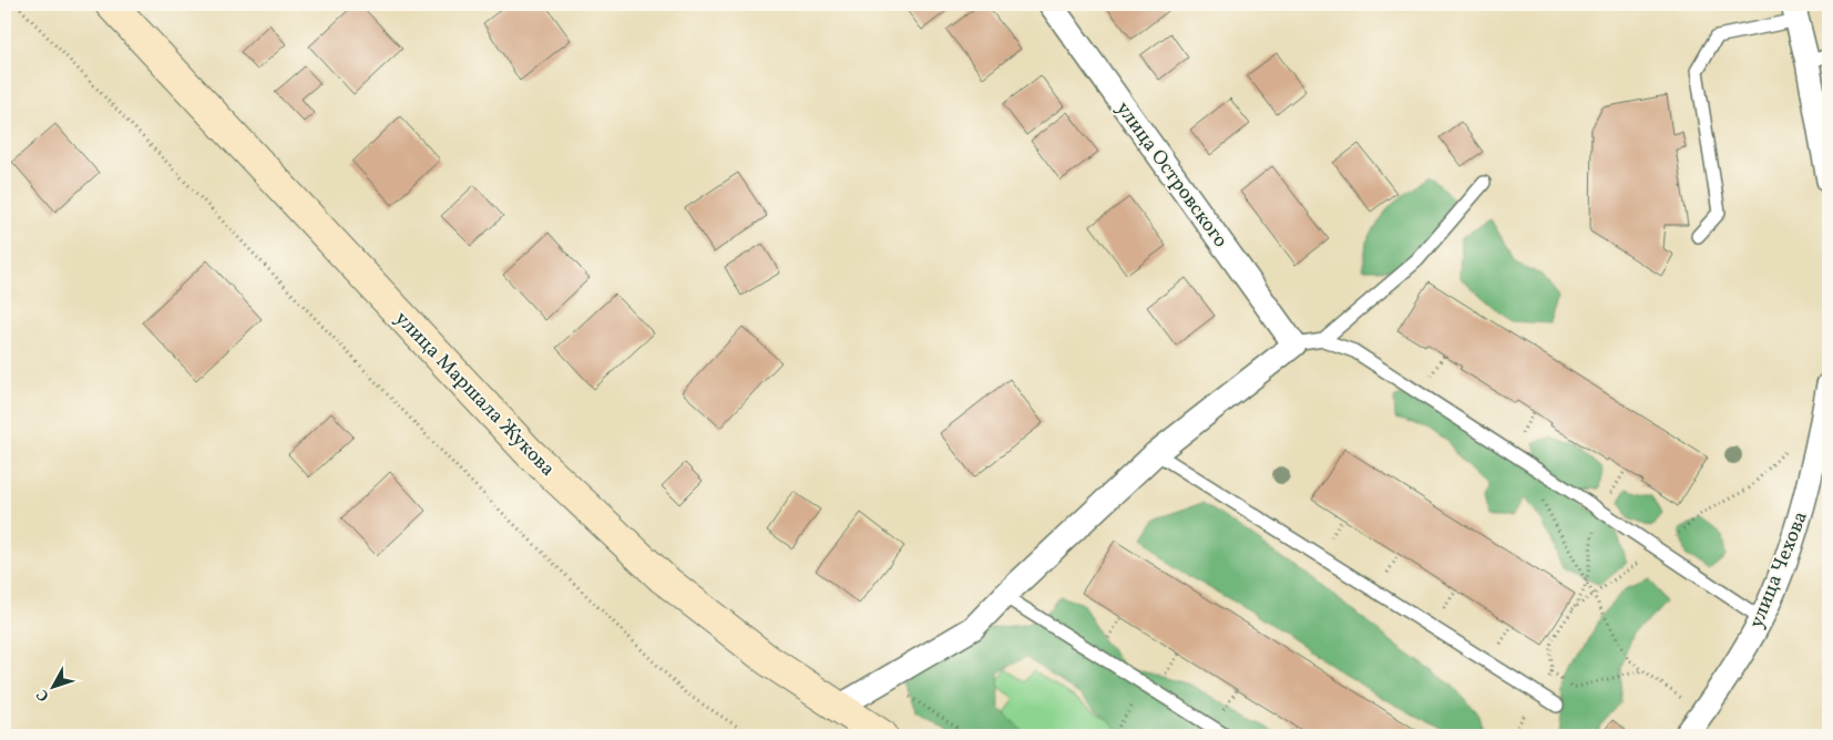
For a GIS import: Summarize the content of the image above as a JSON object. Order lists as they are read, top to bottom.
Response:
{
  "streets": {
    "main road": ["улица Маршала Жукова"],
    "street": ["улица Островского", "улица Чехова"]
  },
  "north": "bottom left"
}
